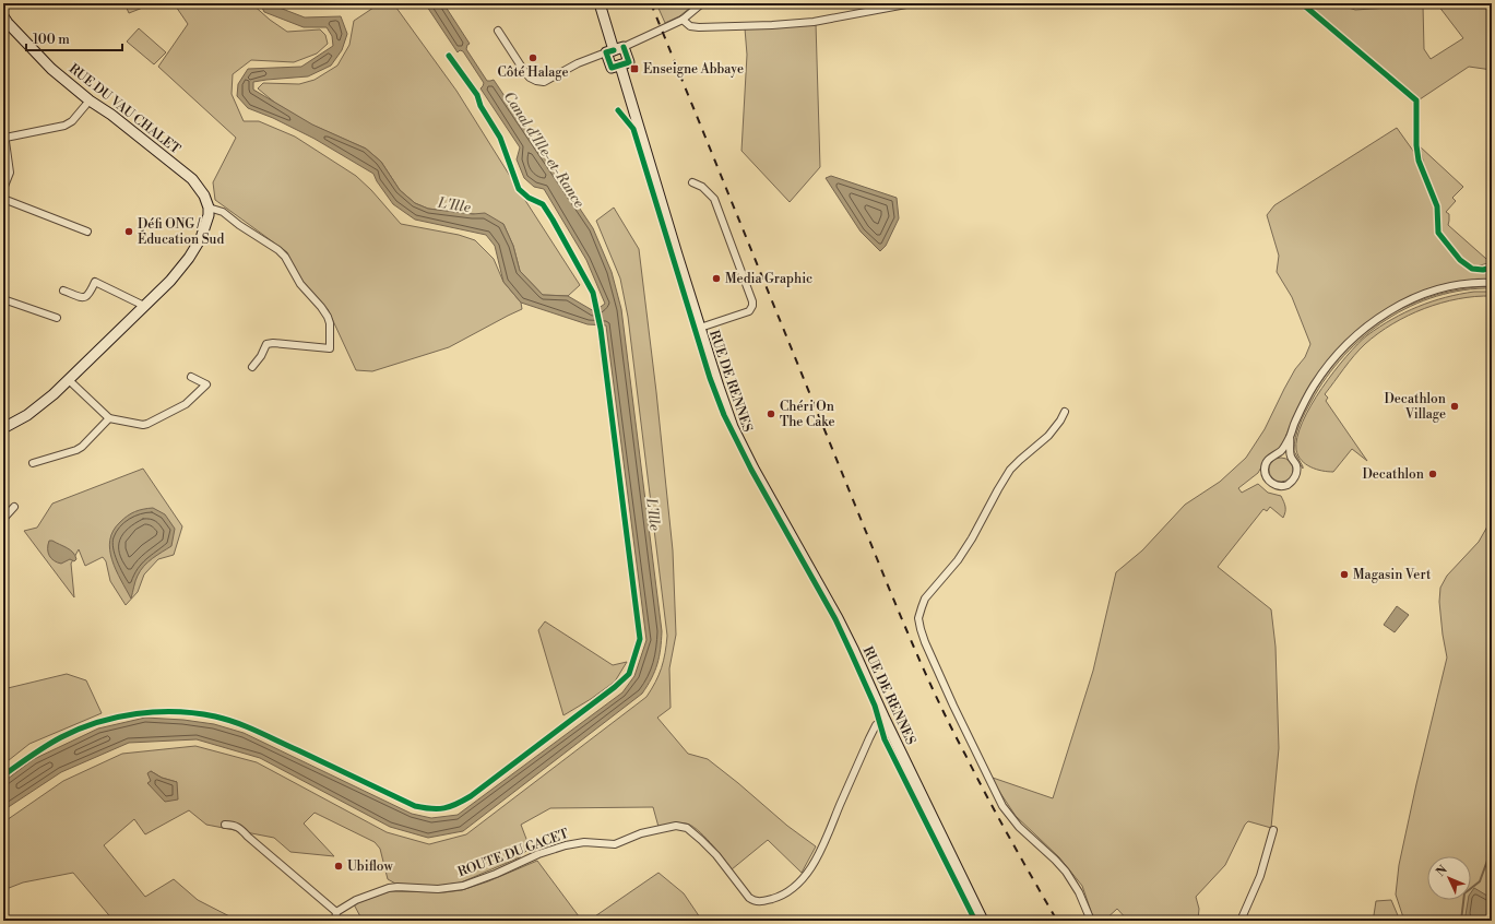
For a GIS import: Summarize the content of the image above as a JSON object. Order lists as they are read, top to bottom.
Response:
{
  "streets": {
    "main road": ["RUE DU VAU CHALET", "RUE DE RENNES"],
    "street": ["ROUTE DU GACET"]
  },
  "crossings": [
    ["RUE DE RENNES", "ROUTE DU GACET"]
  ],
  "water": ["Canal d'Ille-et-Rance", "L'Ille"],
  "places": {
    "other": [
      "Côté Halage",
      "Défi ONG / Éducation Sud",
      "Media Graphic",
      "Decathlon Village",
      "Chéri On The Cake",
      "Decathlon",
      "Magasin Vert",
      "Ubiflow"
    ],
    "transit": ["Enseigne Abbaye"]
  },
  "scale_bar": "100 m",
  "north": "top left"
}
